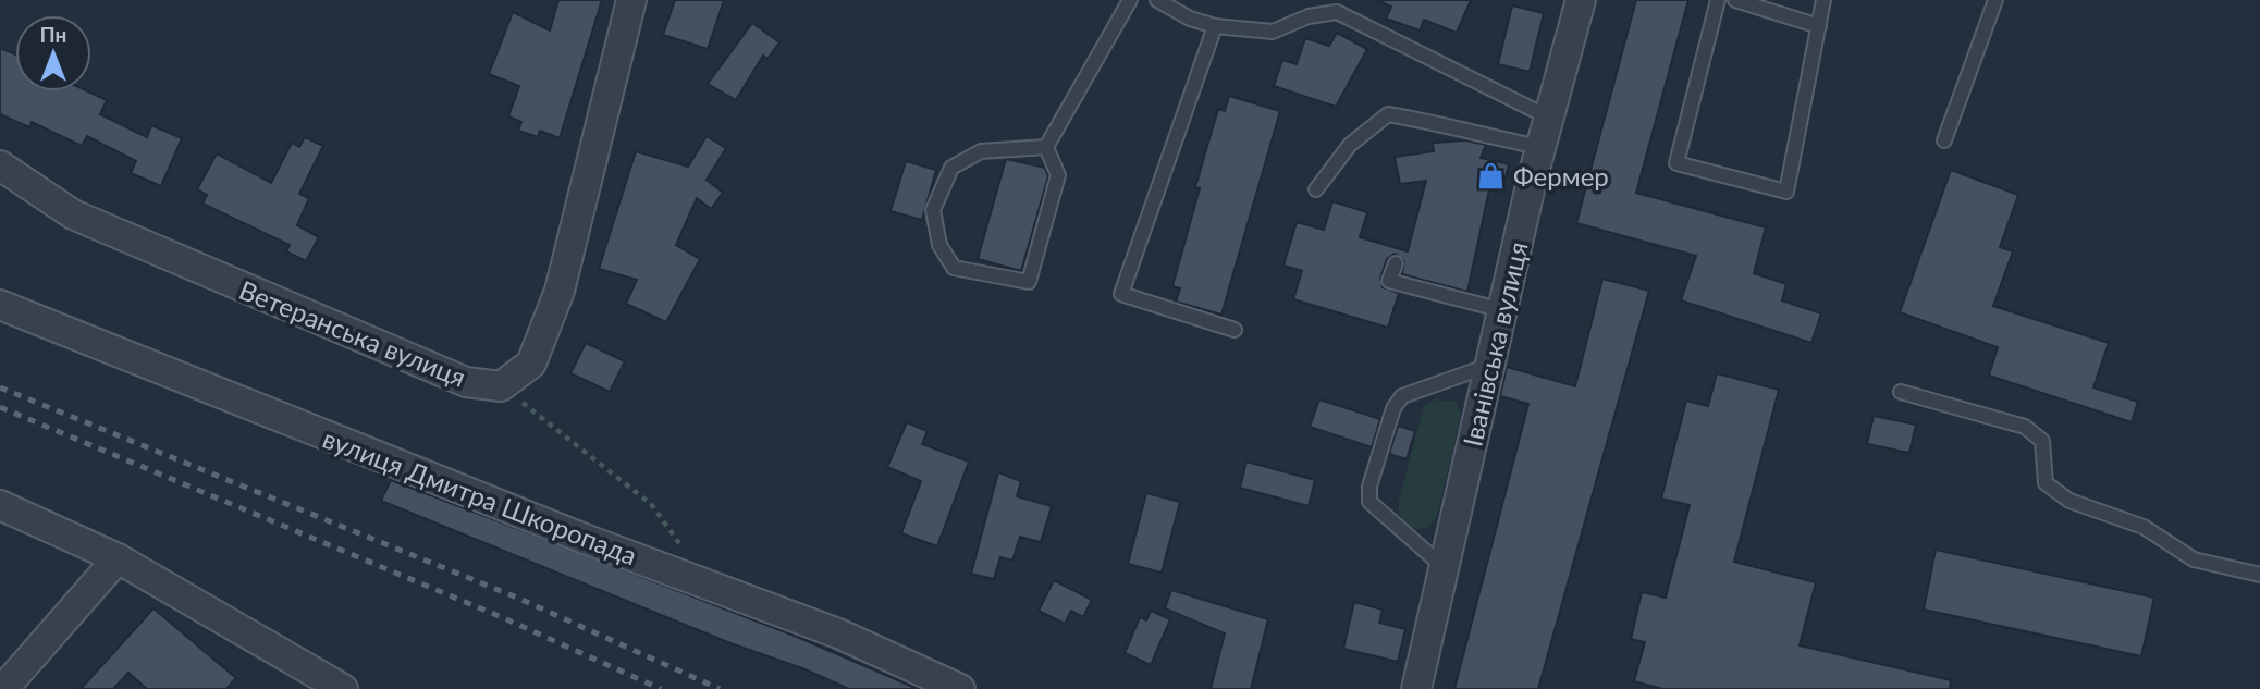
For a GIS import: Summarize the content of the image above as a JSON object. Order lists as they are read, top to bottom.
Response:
{
  "streets": {
    "street": ["Ветеранська вулиця", "Іванівська вулиця", "вулиця Дмитра Шкоропада"]
  },
  "places": {
    "shop": ["Фермер"]
  },
  "north": "top"
}
